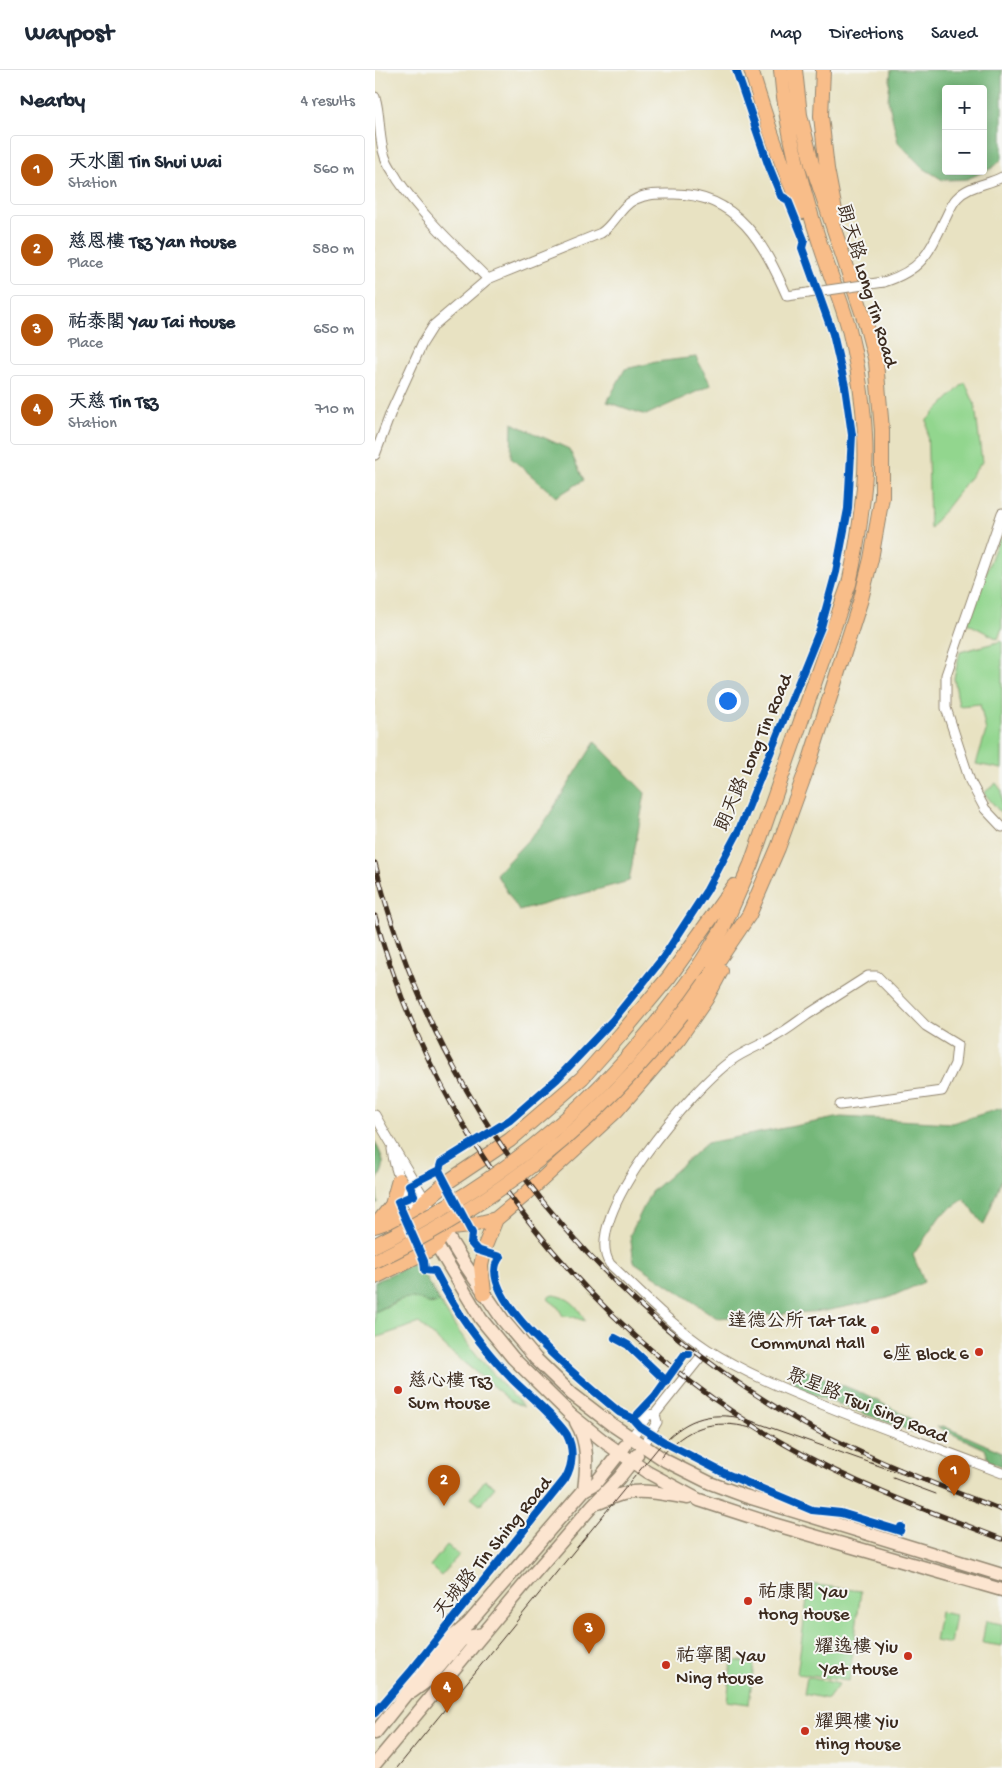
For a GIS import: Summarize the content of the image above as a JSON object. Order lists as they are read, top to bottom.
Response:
{
  "streets": {
    "main road": ["朗天路 Long Tin Road", "天城路 Tin Shing Road"],
    "street": ["聚星路 Tsui Sing Road"]
  },
  "places": [
    "達德公所 Tat Tak Communal Hall",
    "6座 Block 6",
    "慈心樓 Tsz Sum House",
    "祐康閣 Yau Hong House",
    "耀逸樓 Yiu Yat House",
    "祐寧閣 Yau Ning House",
    "耀興樓 Yiu Hing House"
  ],
  "page": {
    "header": "Waypost",
    "nav": ["Map", "Directions", "Saved"],
    "heading": ["Nearby", "4 results"],
    "map_buttons": ["+", "−"],
    "list": [
      {
        "mark": "1",
        "name": "天水圍 Tin Shui Wai",
        "note": "Station",
        "value": "560 m"
      },
      {
        "mark": "2",
        "name": "慈恩樓 Tsz Yan House",
        "note": "Place",
        "value": "580 m"
      },
      {
        "mark": "3",
        "name": "祐泰閣 Yau Tai House",
        "note": "Place",
        "value": "650 m"
      },
      {
        "mark": "4",
        "name": "天慈 Tin Tsz",
        "note": "Station",
        "value": "710 m"
      }
    ],
    "pins": [
      "1",
      "2",
      "3",
      "4"
    ]
  }
}
